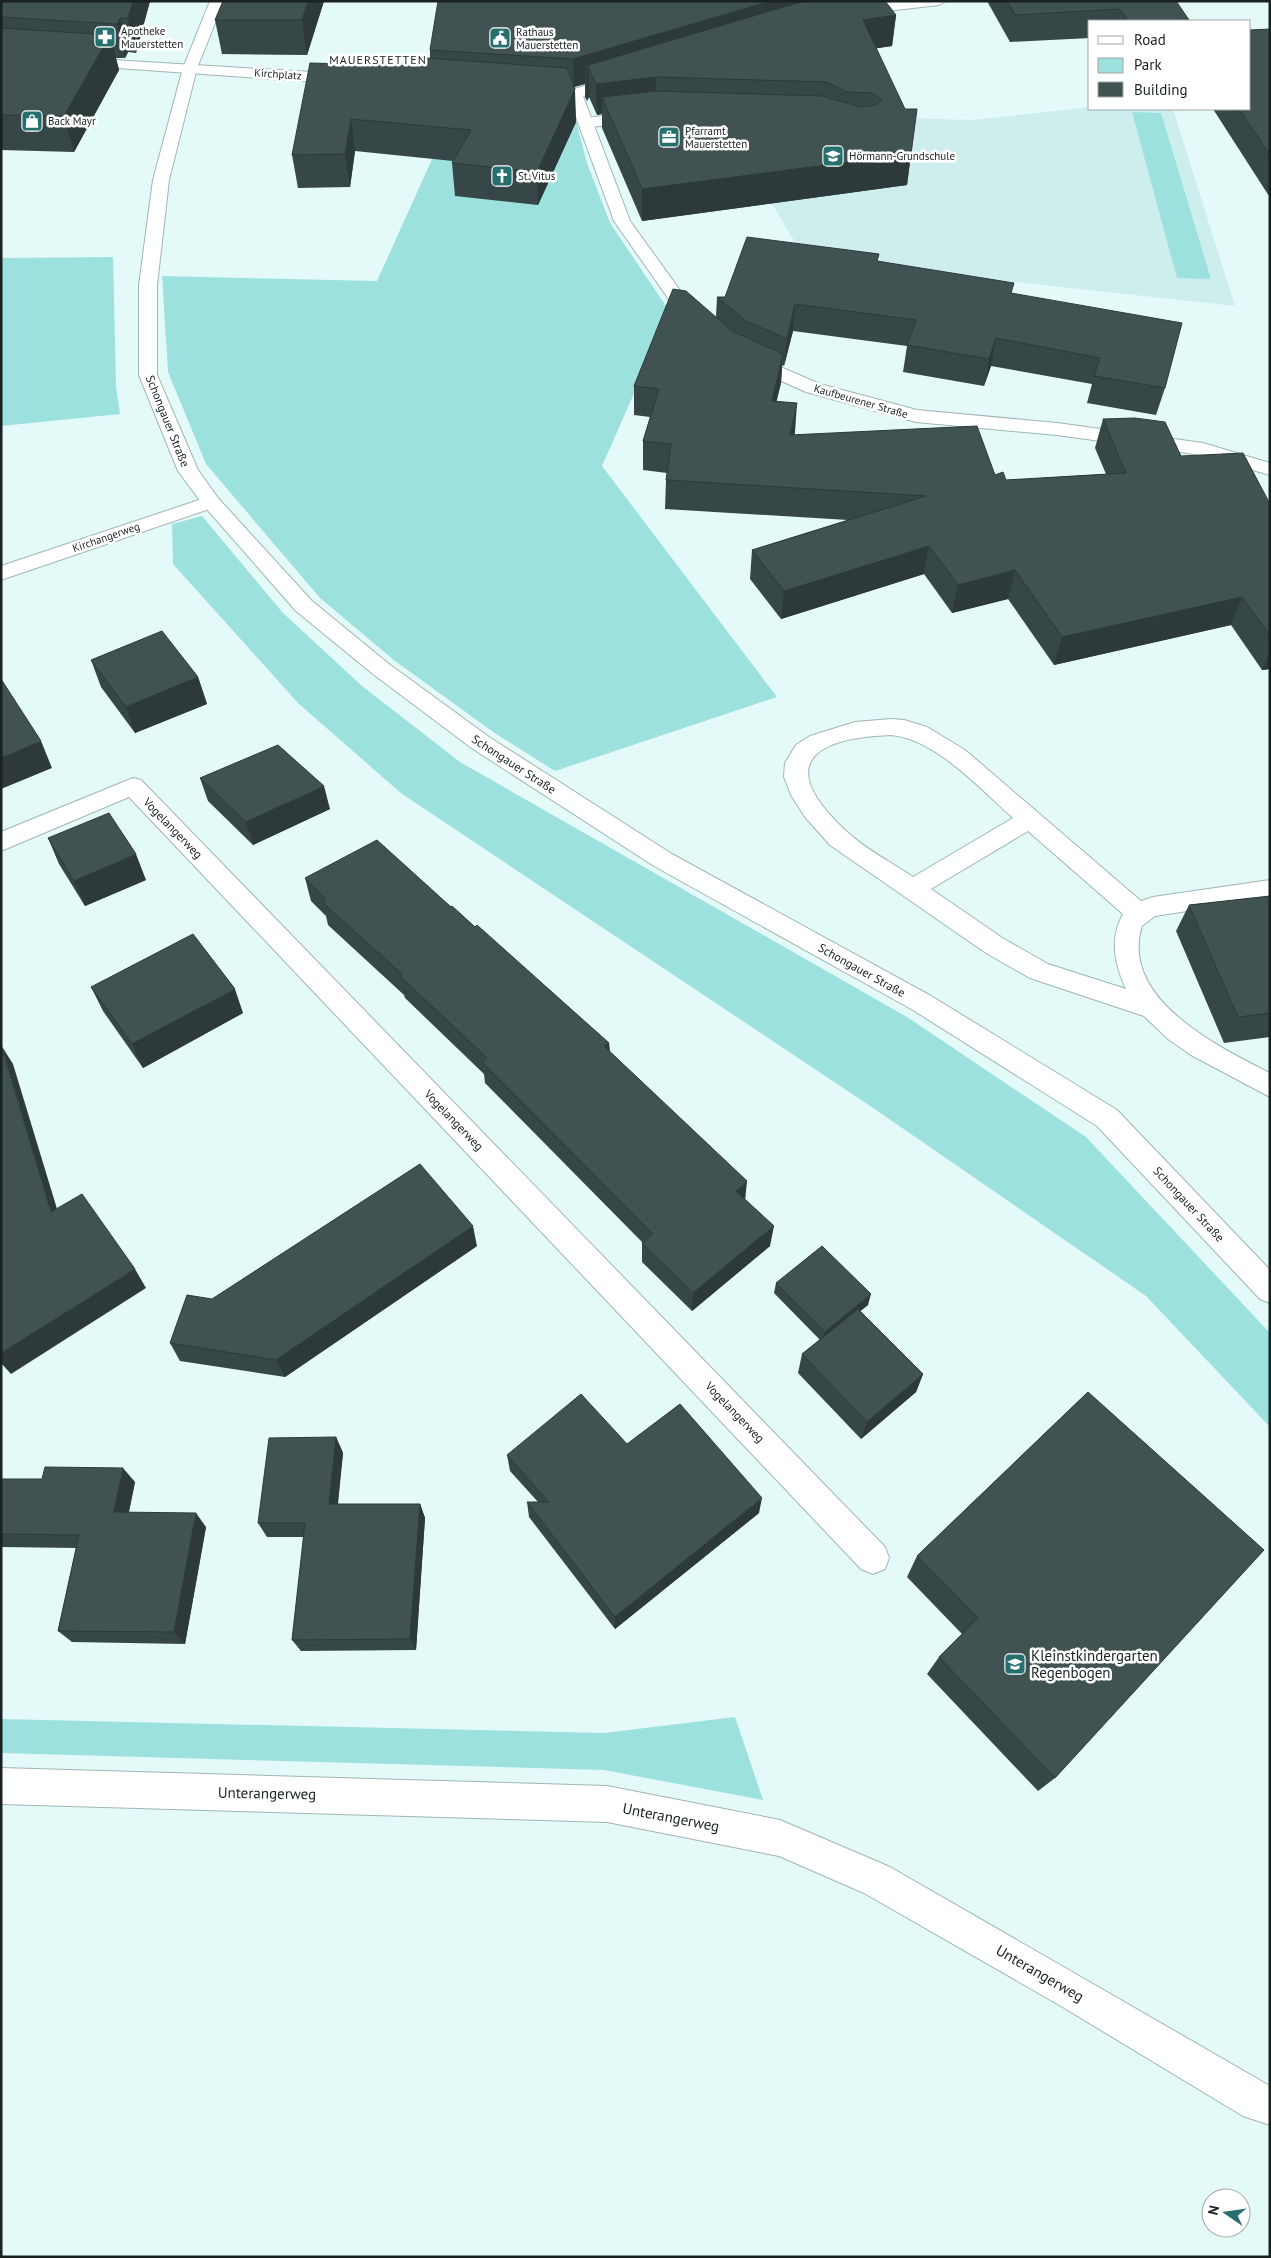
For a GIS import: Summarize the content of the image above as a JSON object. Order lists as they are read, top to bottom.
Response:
{
  "streets": {
    "street": [
      "Kirchplatz",
      "Kaufbeurener Straße",
      "Schongauer Straße",
      "Kirchangerweg",
      "Vogelangerweg",
      "Unterangerweg"
    ]
  },
  "crossings": [
    ["Kirchplatz", "Schongauer Straße"],
    ["Schongauer Straße", "Kirchangerweg"]
  ],
  "districts": ["MAUERSTETTEN"],
  "places": {
    "pharmacy": ["Apotheke Mauerstetten"],
    "public building": ["Rathaus Mauerstetten"],
    "shop": ["Back Mayr"],
    "office": ["Pfarramt Mauerstetten"],
    "school or university": ["Hörmann-Grundschule", "Kleinstkindergarten Regenbogen"],
    "church": ["St. Vitus"]
  },
  "legend": ["Road", "Park", "Building"],
  "north": "left"
}
